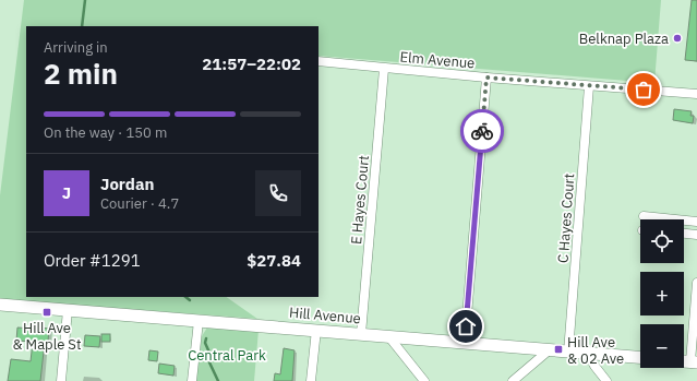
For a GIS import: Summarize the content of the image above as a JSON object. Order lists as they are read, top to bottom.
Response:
{
  "streets": {
    "street": [
      "Elm Avenue",
      "E Hayes Court",
      "C Hayes Court",
      "Hill Avenue"
    ]
  },
  "crossings": [
    ["Elm Avenue", "E Hayes Court"],
    ["Elm Avenue", "C Hayes Court"],
    ["E Hayes Court", "Hill Avenue"],
    ["C Hayes Court", "Hill Avenue"]
  ],
  "parks": ["Central Park"],
  "places": {
    "other": ["Belknap Plaza"],
    "transit": ["Hill Ave & Maple St", "Hill Ave & 02 Ave"]
  },
  "page": {
    "heading": ["2 min", "Arriving in", "21:57–22:02"],
    "panel": [
      "Jordan",
      "Courier · 4.7",
      "Order #1291",
      "$27.84"
    ],
    "bar": "On the way · 150 m",
    "round": "J",
    "map_buttons": ["+", "−"]
  }
}
